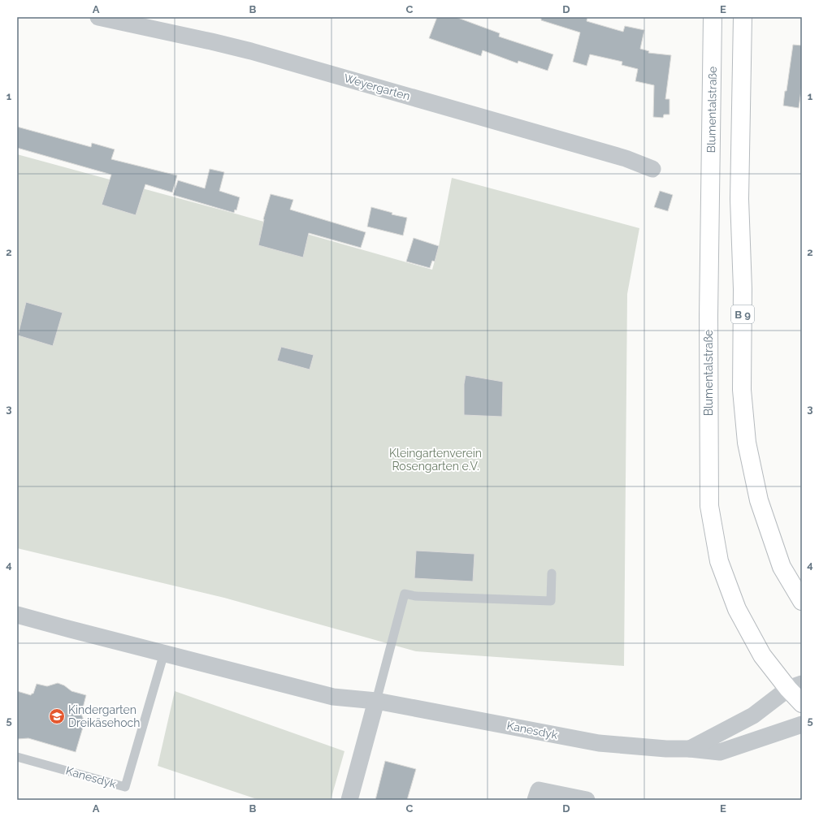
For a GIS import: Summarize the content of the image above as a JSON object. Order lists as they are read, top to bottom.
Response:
{
  "streets": {
    "main road": ["Blumentalstraße", "B 9"],
    "street": ["Weyergarten", "Kanesdyk"]
  },
  "crossings": [
    ["Blumentalstraße", "Kanesdyk"]
  ],
  "parks": ["Kleingartenverein Rosengarten e.V."],
  "places": {
    "school or university": ["Kindergarten Dreikäsehoch"]
  },
  "grid": {
    "columns": [
      "A",
      "B",
      "C",
      "D",
      "E"
    ],
    "rows": [
      "1",
      "2",
      "3",
      "4",
      "5"
    ]
  }
}
